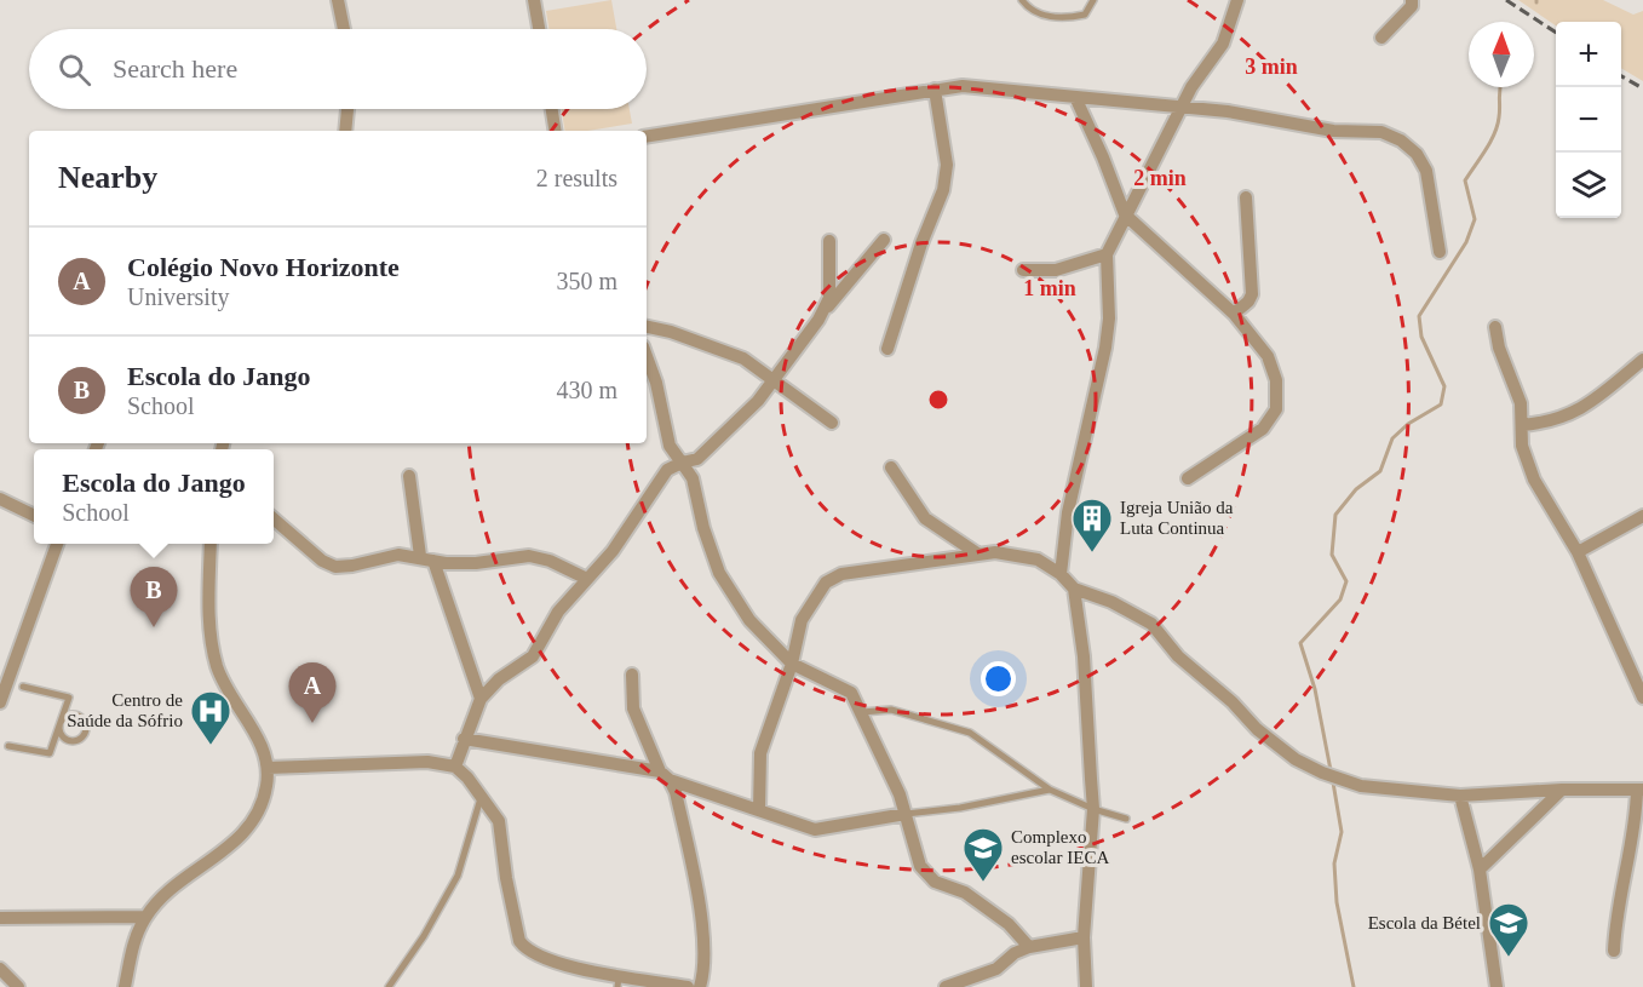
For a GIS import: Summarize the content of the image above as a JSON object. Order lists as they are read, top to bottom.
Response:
{
  "places": {
    "building": ["Igreja União da Luta Continua"],
    "hospital": ["Centro de Saúde da Sófrio"],
    "school or university": ["Complexo escolar IECA", "Escola da Bétel"]
  },
  "north": "top",
  "page": {
    "map_buttons": ["+", "−"],
    "search": "Search here",
    "heading": ["Nearby", "2 results"],
    "list": [
      {
        "mark": "A",
        "name": "Colégio Novo Horizonte",
        "note": "University",
        "value": "350 m"
      },
      {
        "mark": "B",
        "name": "Escola do Jango",
        "note": "School",
        "value": "430 m"
      }
    ],
    "popup": ["Escola do Jango", "School"],
    "pins": ["B", "A"]
  },
  "rings": ["3 min", "2 min", "1 min"]
}
